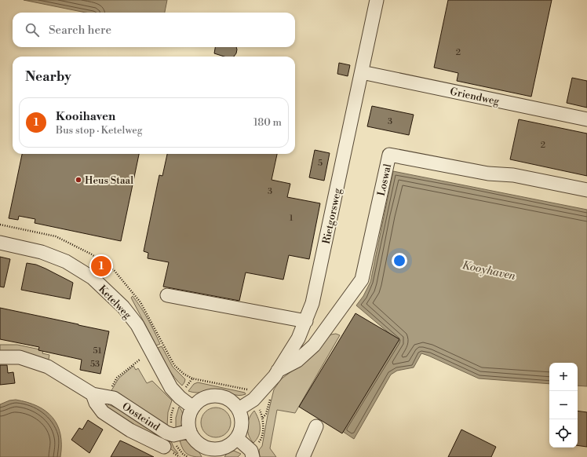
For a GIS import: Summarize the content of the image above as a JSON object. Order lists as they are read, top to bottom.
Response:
{
  "streets": {
    "street": [
      "Griendweg",
      "Loswal",
      "Rietgorsweg",
      "Ketelweg",
      "Oosteind"
    ]
  },
  "crossings": [
    ["Griendweg", "Rietgorsweg"],
    ["Loswal", "Rietgorsweg"],
    ["Rietgorsweg", "Ketelweg"]
  ],
  "water": ["Kooyhaven"],
  "places": ["Heus Staal"],
  "house_numbers": [
    "2",
    "3",
    "2",
    "5",
    "3",
    "1",
    "51",
    "53"
  ],
  "page": {
    "search": "Search here",
    "heading": "Nearby",
    "list": [
      {
        "mark": "1",
        "name": "Kooihaven",
        "note": "Bus stop · Ketelweg",
        "value": "180 m"
      }
    ],
    "pins": "1",
    "map_buttons": ["+", "−"]
  }
}
